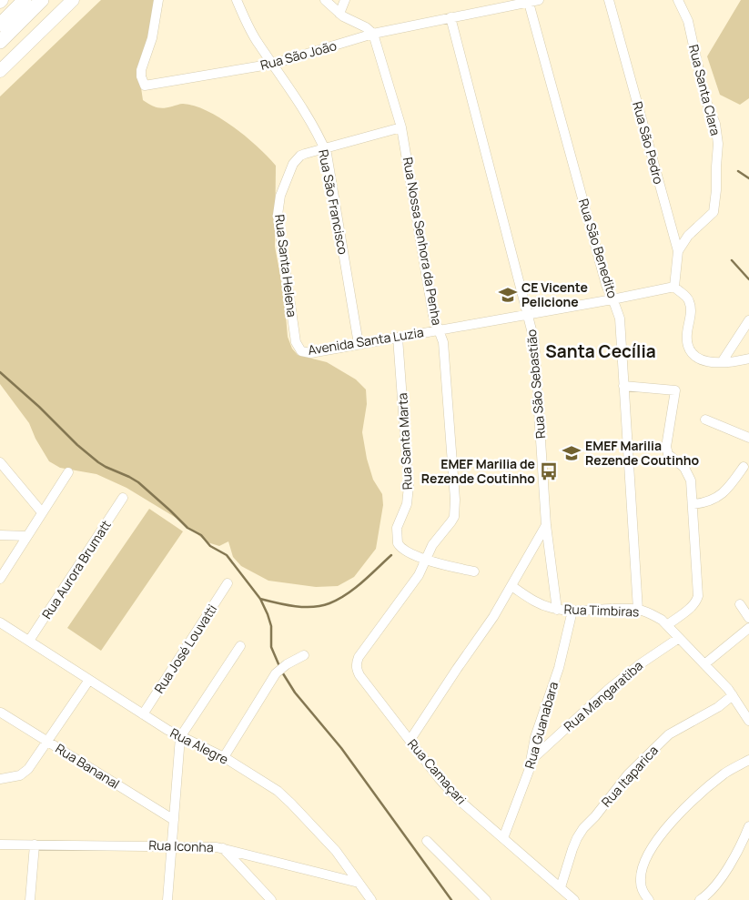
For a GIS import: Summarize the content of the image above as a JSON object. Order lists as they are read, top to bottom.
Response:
{
  "streets": {
    "street": [
      "Rua São João",
      "Rua Santa Clara",
      "Rua São Pedro",
      "Rua São Francisco",
      "Rua Nossa Senhora da Penha",
      "Rua São Benedito",
      "Rua Santa Helena",
      "Avenida Santa Luzia",
      "Rua São Sebastião",
      "Rua Santa Marta",
      "Rua Aurora Brumatt",
      "Rua Timbiras",
      "Rua José Louvatti",
      "Rua Mangaratiba",
      "Rua Guanabara",
      "Rua Alegre",
      "Rua Bananal",
      "Rua Camaçari",
      "Rua Itaparica",
      "Rua Iconha"
    ]
  },
  "crossings": [
    ["Rua São João", "Rua São Francisco"],
    ["Rua São João", "Rua Nossa Senhora da Penha"],
    ["Rua São João", "Rua São Benedito"],
    ["Rua São João", "Rua São Sebastião"],
    ["Rua Santa Clara", "Rua São Pedro"],
    ["Rua São Pedro", "Avenida Santa Luzia"],
    ["Rua São Francisco", "Rua Santa Helena"],
    ["Rua São Francisco", "Avenida Santa Luzia"],
    ["Rua Nossa Senhora da Penha", "Rua Santa Helena"],
    ["Rua Nossa Senhora da Penha", "Avenida Santa Luzia"],
    ["Rua Nossa Senhora da Penha", "Rua Santa Marta"],
    ["Rua Nossa Senhora da Penha", "Rua Camaçari"],
    ["Rua São Benedito", "Avenida Santa Luzia"],
    ["Rua São Benedito", "Rua Timbiras"],
    ["Rua Santa Helena", "Avenida Santa Luzia"],
    ["Avenida Santa Luzia", "Rua São Sebastião"],
    ["Avenida Santa Luzia", "Rua Santa Marta"],
    ["Rua São Sebastião", "Rua Timbiras"],
    ["Rua Aurora Brumatt", "Rua Alegre"],
    ["Rua Timbiras", "Rua Mangaratiba"],
    ["Rua Timbiras", "Rua Guanabara"],
    ["Rua Timbiras", "Rua Itaparica"],
    ["Rua José Louvatti", "Rua Alegre"],
    ["Rua Mangaratiba", "Rua Guanabara"],
    ["Rua Guanabara", "Rua Camaçari"],
    ["Rua Alegre", "Rua Iconha"],
    ["Rua Camaçari", "Rua Itaparica"]
  ],
  "districts": ["Santa Cecília"],
  "places": {
    "school or university": ["CE Vicente Pelicione", "EMEF Marilia Rezende Coutinho"],
    "bus stop": ["EMEF Marilia de Rezende Coutinho"]
  }
}
